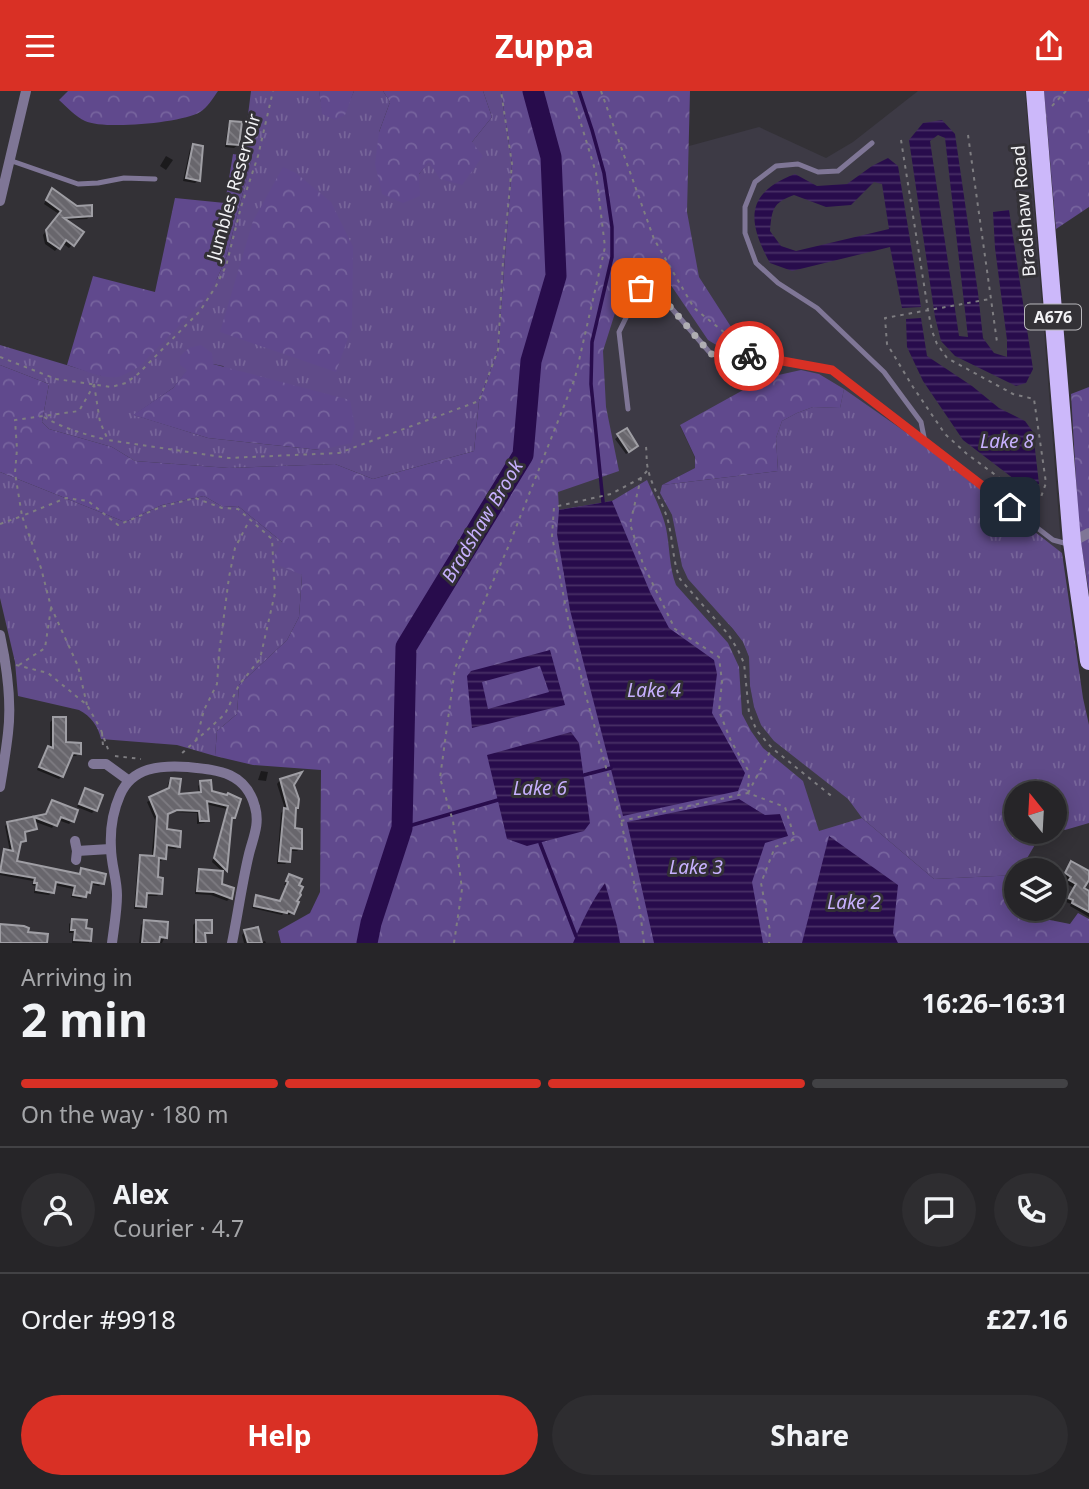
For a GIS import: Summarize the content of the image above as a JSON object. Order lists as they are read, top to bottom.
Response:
{
  "streets": {
    "main road": ["Bradshaw Road", "A676"],
    "path": ["Jumbles Reservoir"]
  },
  "water": [
    "Lake 8",
    "Bradshaw Brook",
    "Lake 4",
    "Lake 6",
    "Lake 3",
    "Lake 2"
  ],
  "north": "top",
  "page": {
    "header": "Zuppa",
    "heading": ["2 min", "Arriving in", "16:26–16:31"],
    "panel": [
      "Alex",
      "Courier · 4.7",
      "Order #9918",
      "£27.16"
    ],
    "bar": "On the way · 180 m",
    "buttons": ["Help", "Share"]
  }
}
